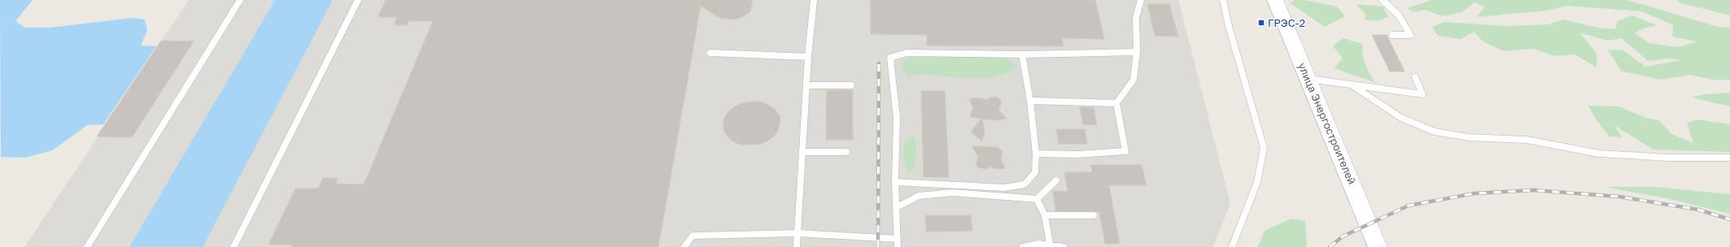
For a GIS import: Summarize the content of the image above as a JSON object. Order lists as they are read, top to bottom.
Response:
{
  "streets": {
    "main road": ["улица Энергостроителей"]
  },
  "places": {
    "transit": ["ГРЭС-2"]
  }
}
